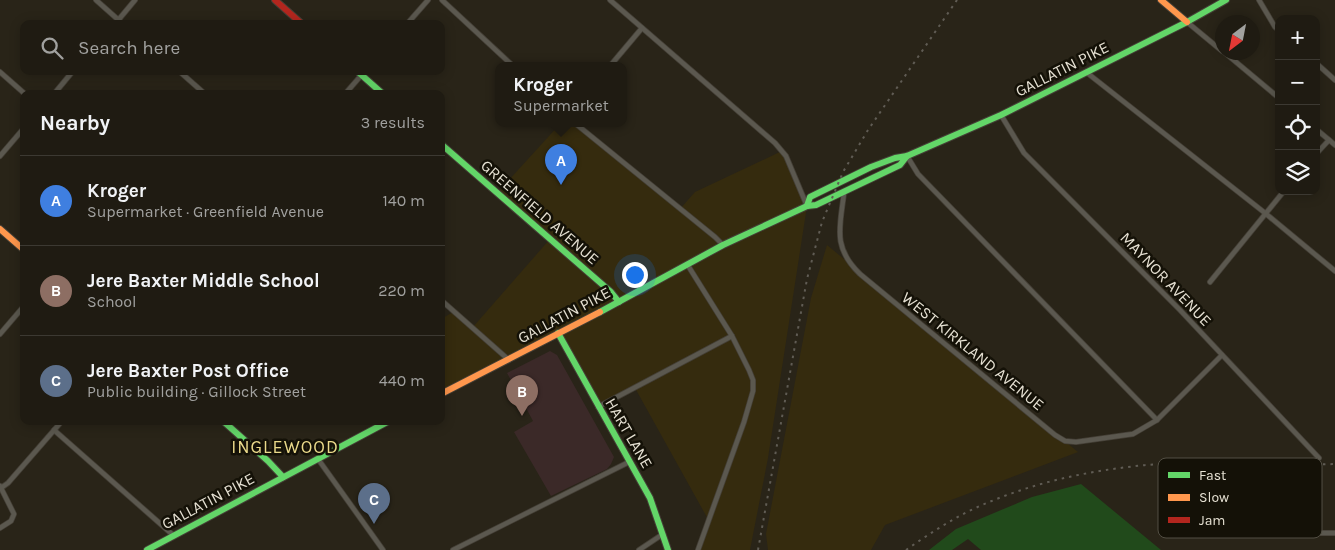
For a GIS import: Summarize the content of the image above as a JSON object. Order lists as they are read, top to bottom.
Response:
{
  "streets": {
    "main road": ["GALLATIN PIKE", "GREENFIELD AVENUE", "HART LANE"],
    "street": ["MAYNOR AVENUE", "WEST KIRKLAND AVENUE"]
  },
  "crossings": [
    ["GALLATIN PIKE", "GREENFIELD AVENUE"],
    ["GALLATIN PIKE", "MAYNOR AVENUE"],
    ["GALLATIN PIKE", "WEST KIRKLAND AVENUE"],
    ["GALLATIN PIKE", "HART LANE"],
    ["MAYNOR AVENUE", "WEST KIRKLAND AVENUE"]
  ],
  "districts": ["INGLEWOOD"],
  "legend": ["Fast", "Slow", "Jam"],
  "north": "bottom left",
  "page": {
    "map_buttons": ["+", "−"],
    "search": "Search here",
    "popup": ["Kroger", "Supermarket"],
    "heading": ["Nearby", "3 results"],
    "pins": ["A", "B", "C"],
    "list": [
      {
        "mark": "A",
        "name": "Kroger",
        "note": "Supermarket · Greenfield Avenue",
        "value": "140 m"
      },
      {
        "mark": "B",
        "name": "Jere Baxter Middle School",
        "note": "School",
        "value": "220 m"
      },
      {
        "mark": "C",
        "name": "Jere Baxter Post Office",
        "note": "Public building · Gillock Street",
        "value": "440 m"
      }
    ]
  }
}
